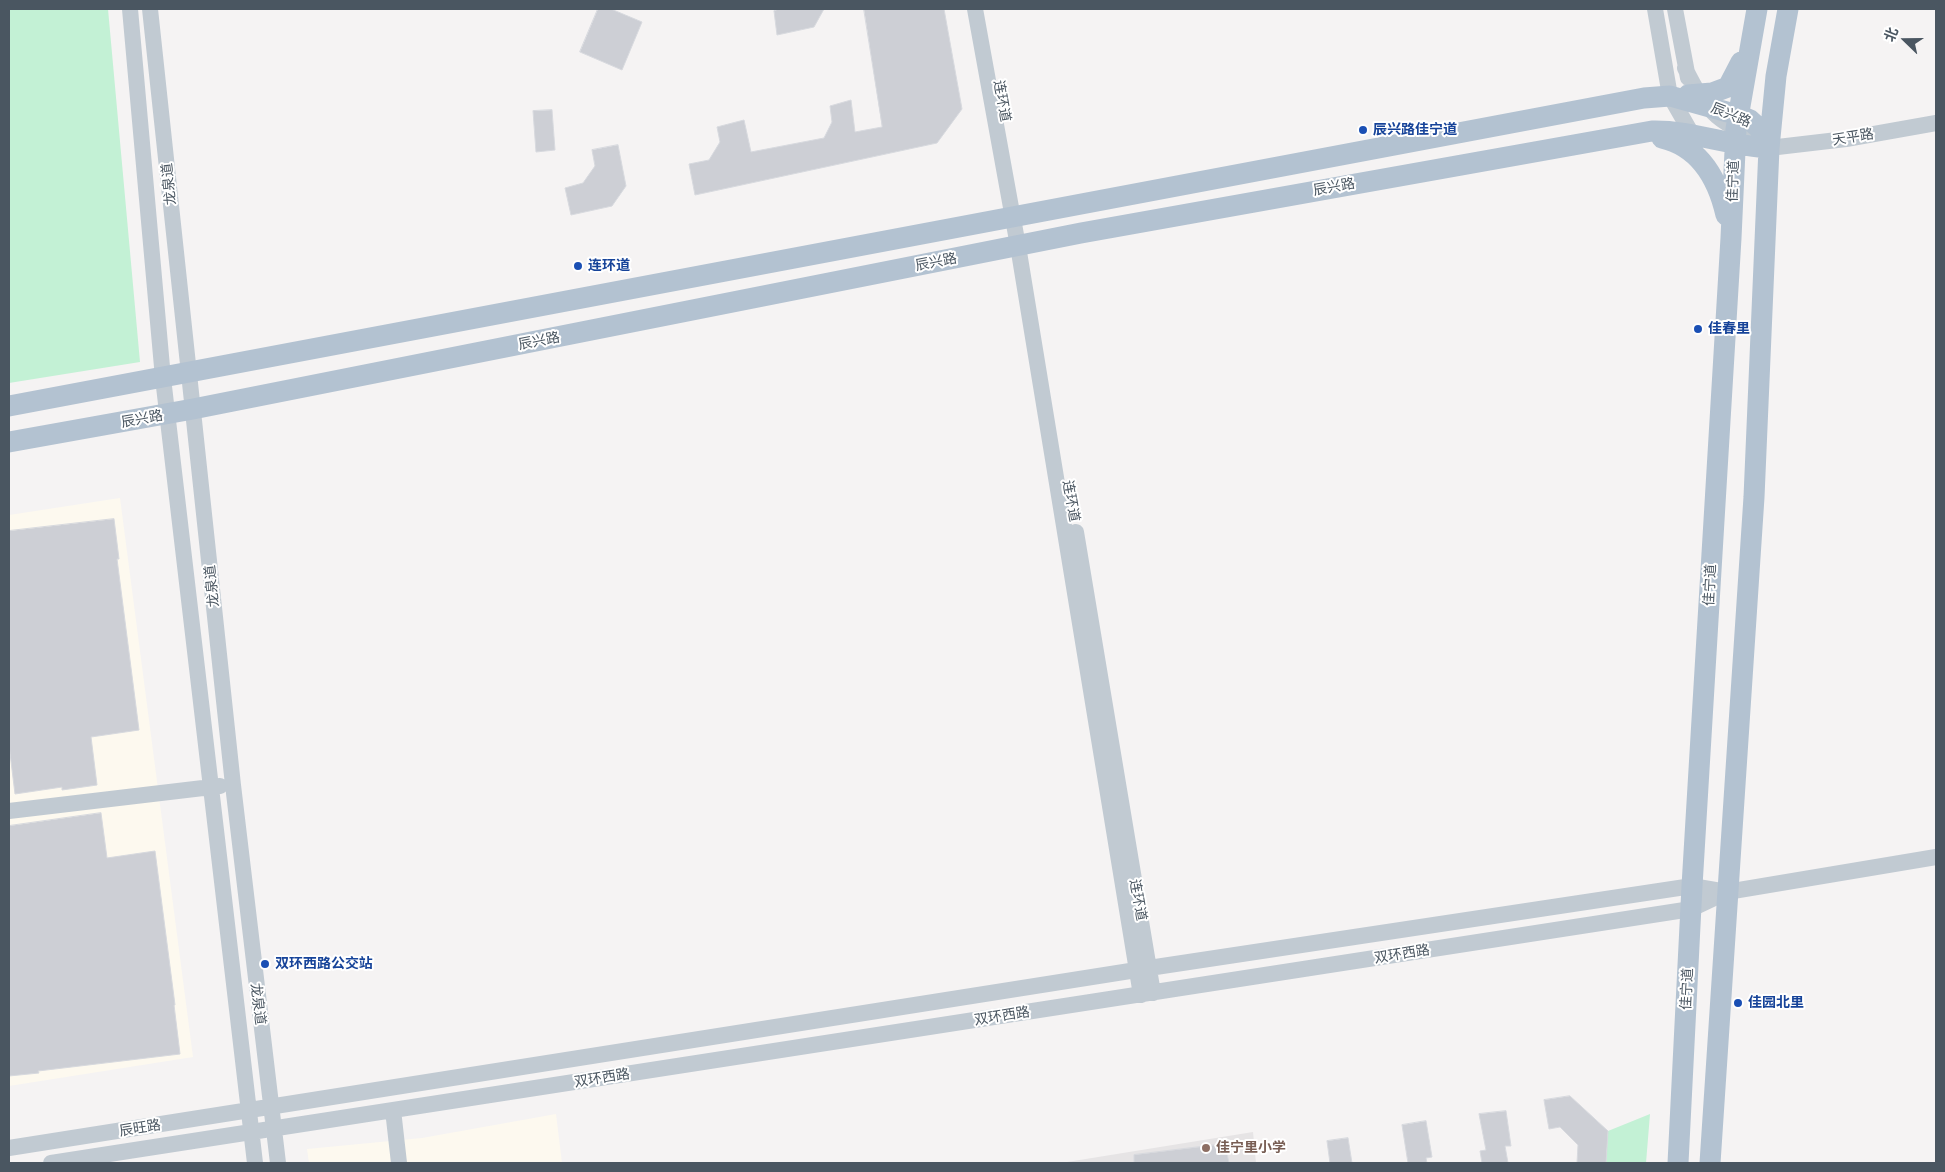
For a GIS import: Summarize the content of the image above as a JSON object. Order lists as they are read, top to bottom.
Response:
{
  "streets": {
    "main road": ["辰兴路", "佳宁道"],
    "street": [
      "连环道",
      "天平路",
      "龙泉道",
      "双环西路",
      "辰旺路"
    ]
  },
  "crossings": [
    ["连环道", "辰兴路"],
    ["连环道", "双环西路"],
    ["辰兴路", "天平路"],
    ["辰兴路", "佳宁道"],
    ["辰兴路", "龙泉道"],
    ["佳宁道", "双环西路"],
    ["龙泉道", "双环西路"],
    ["龙泉道", "辰旺路"],
    ["双环西路", "辰旺路"]
  ],
  "places": [
    "辰兴路佳宁道",
    "连环道",
    "佳春里",
    "双环西路公交站",
    "佳园北里",
    "佳宁里小学"
  ],
  "north": "left"
}
